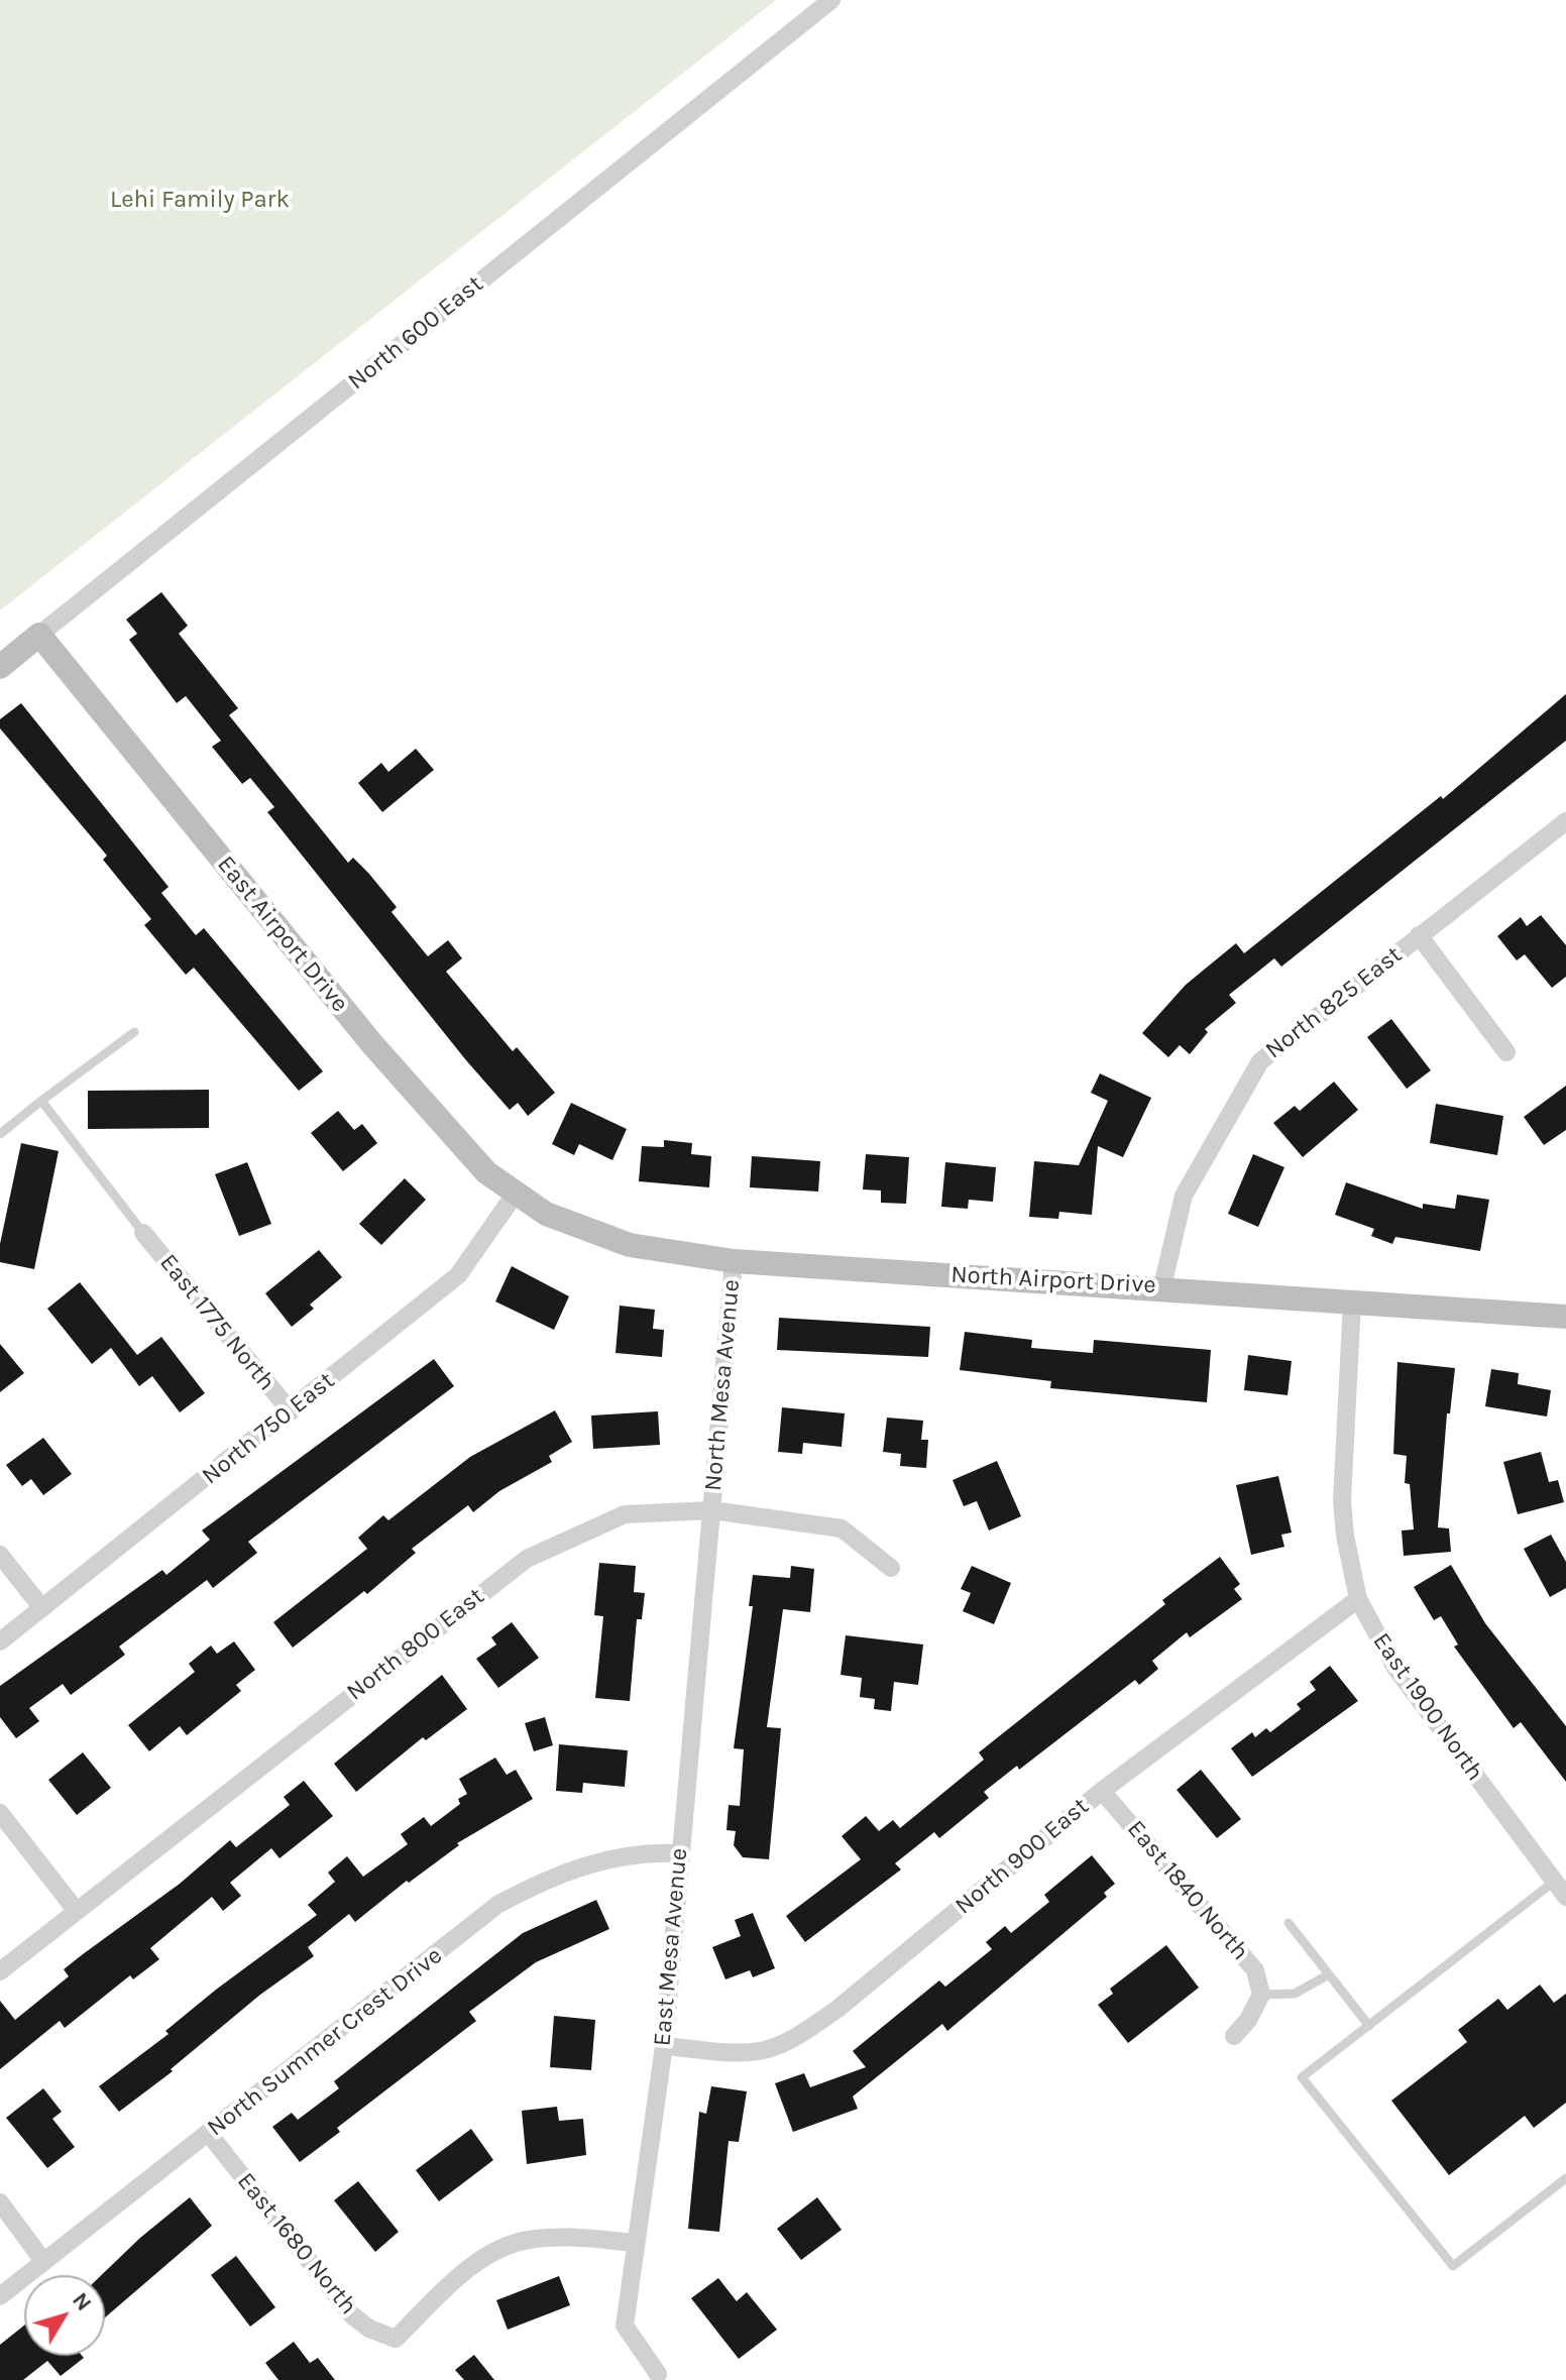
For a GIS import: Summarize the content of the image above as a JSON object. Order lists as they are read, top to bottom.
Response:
{
  "streets": {
    "street": [
      "North 600 East",
      "East Airport Drive",
      "North 825 East",
      "North Airport Drive",
      "East 1775 North",
      "North Mesa Avenue",
      "North 750 East",
      "North 800 East",
      "East 1900 North",
      "North 900 East",
      "East 1840 North",
      "East Mesa Avenue",
      "North Summer Crest Drive",
      "East 1680 North"
    ]
  },
  "crossings": [
    ["North 600 East", "East Airport Drive"],
    ["East Airport Drive", "North Airport Drive"],
    ["East Airport Drive", "North 750 East"],
    ["North 825 East", "North Airport Drive"],
    ["North Airport Drive", "North Mesa Avenue"],
    ["North Airport Drive", "East 1900 North"],
    ["East 1775 North", "North 750 East"],
    ["North Mesa Avenue", "North 800 East"],
    ["North Mesa Avenue", "East Mesa Avenue"],
    ["North 800 East", "East Mesa Avenue"],
    ["East 1900 North", "North 900 East"],
    ["North 900 East", "East 1840 North"],
    ["North 900 East", "East Mesa Avenue"],
    ["East Mesa Avenue", "North Summer Crest Drive"],
    ["East Mesa Avenue", "East 1680 North"],
    ["North Summer Crest Drive", "East 1680 North"]
  ],
  "parks": ["Lehi Family Park"],
  "north": "top right"
}
